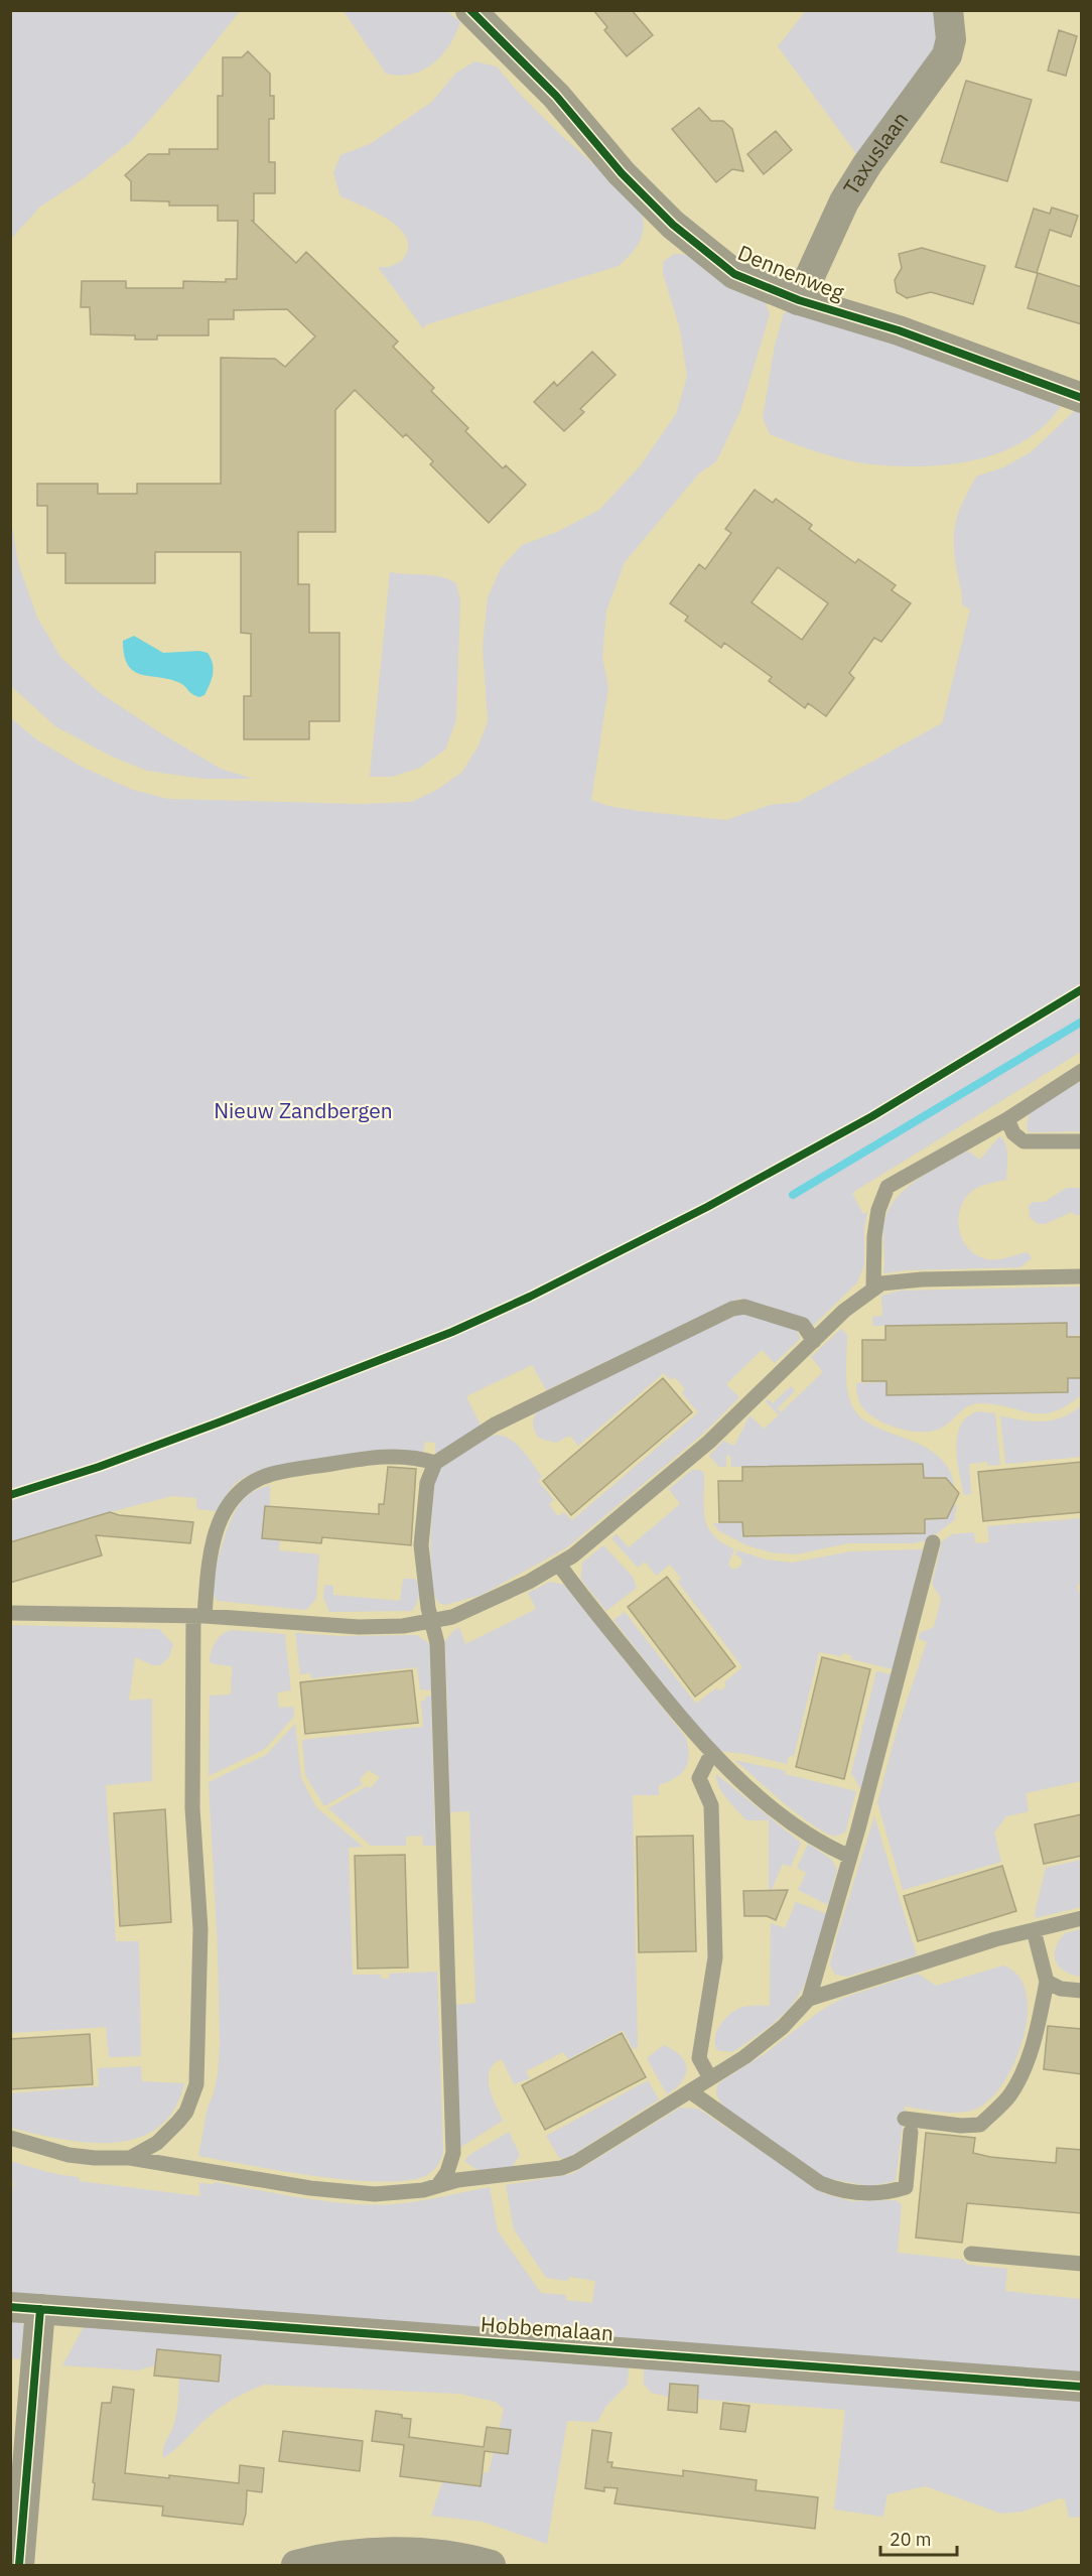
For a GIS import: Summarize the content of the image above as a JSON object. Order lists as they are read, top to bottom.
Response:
{
  "streets": {
    "street": ["Taxuslaan", "Dennenweg", "Hobbemalaan"]
  },
  "crossings": [
    ["Taxuslaan", "Dennenweg"]
  ],
  "parks": ["Nieuw Zandbergen"],
  "scale_bar": "20 m"
}
